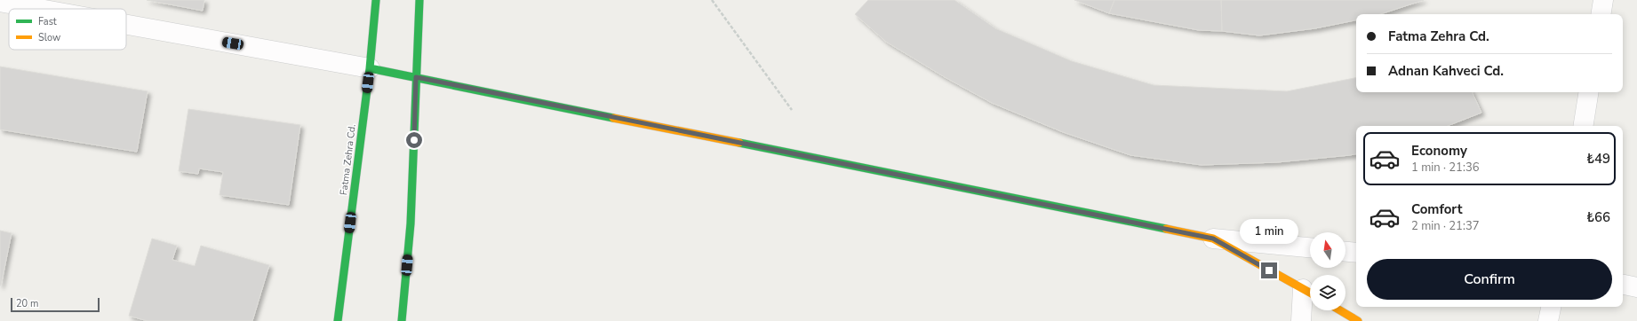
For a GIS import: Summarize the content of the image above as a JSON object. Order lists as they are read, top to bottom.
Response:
{
  "streets": {
    "street": ["Fatma Zehra Cd."]
  },
  "legend": ["Fast", "Slow"],
  "scale_bar": "20 m",
  "north": "top",
  "page": {
    "banner": ["Fatma Zehra Cd.", "Adnan Kahveci Cd."],
    "list": [
      {
        "name": "Economy",
        "note": "1 min · 21:36",
        "value": "₺49"
      },
      {
        "name": "Comfort",
        "note": "2 min · 21:37",
        "value": "₺66"
      }
    ],
    "bubble": "1 min",
    "buttons": "Confirm",
    "scale": "20 m"
  }
}
